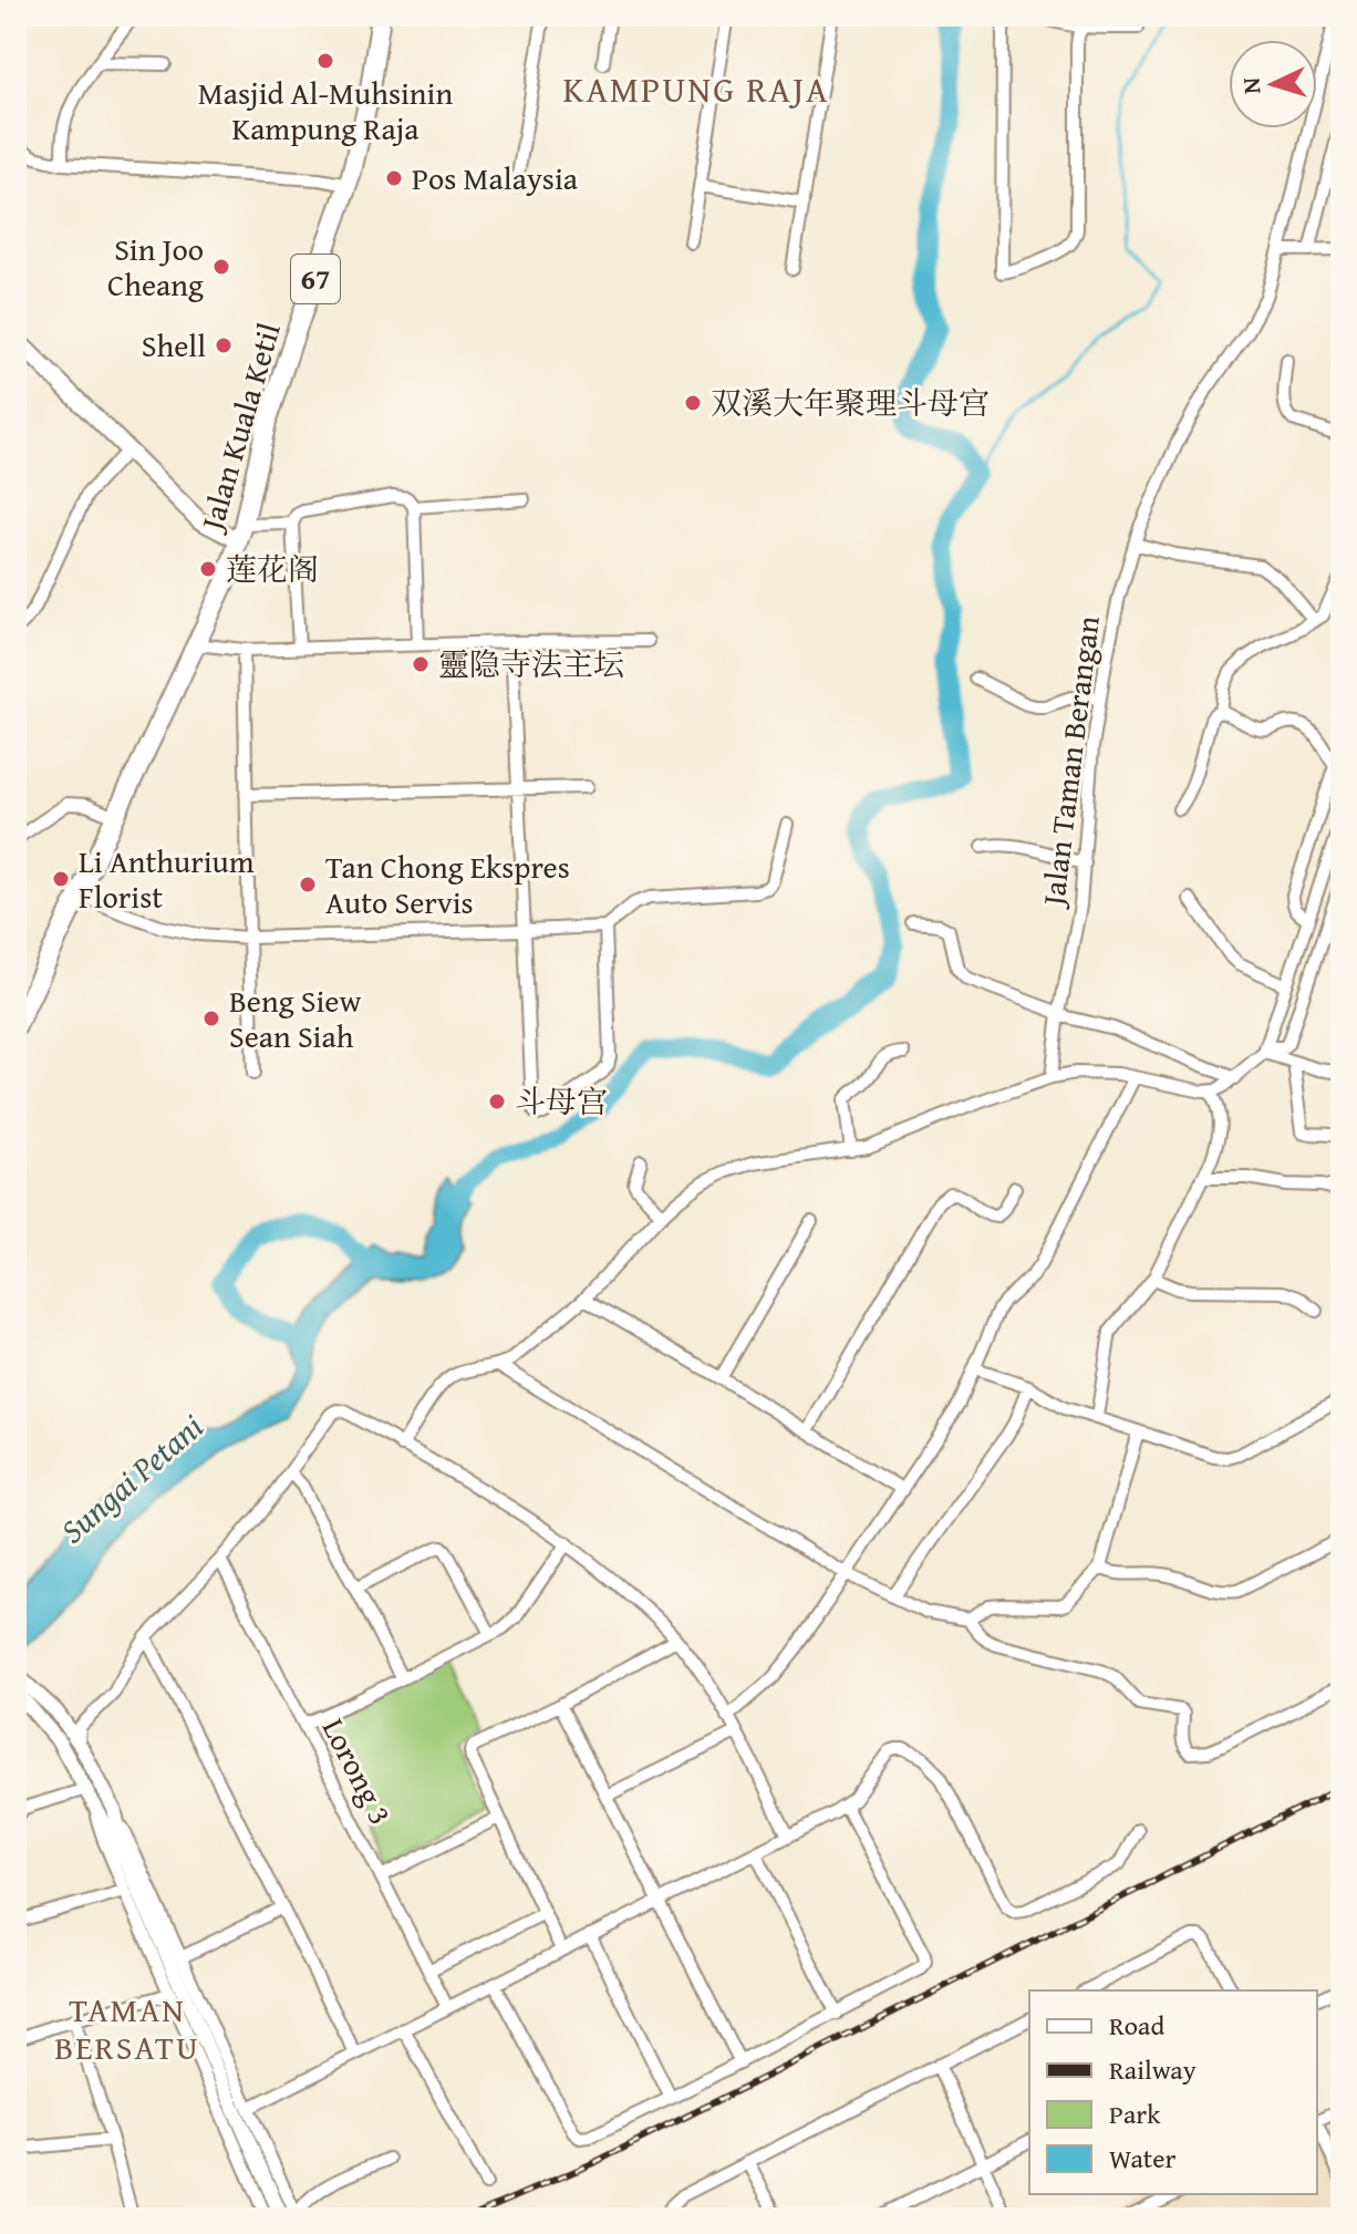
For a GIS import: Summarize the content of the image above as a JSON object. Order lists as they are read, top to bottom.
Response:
{
  "streets": {
    "main road": ["67", "Jalan Kuala Ketil"],
    "street": ["Jalan Taman Berangan", "Lorong 3"]
  },
  "districts": ["KAMPUNG RAJA", "TAMAN BERSATU"],
  "water": ["Sungai Petani"],
  "places": [
    "Masjid Al-Muhsinin Kampung Raja",
    "Pos Malaysia",
    "Sin Joo Cheang",
    "Shell",
    "双溪大年聚理斗母宫",
    "莲花阁",
    "靈隐寺法主坛",
    "Li Anthurium Florist",
    "Tan Chong Ekspres Auto Servis",
    "Beng Siew Sean Siah",
    "斗母宫"
  ],
  "legend": [
    "Road",
    "Railway",
    "Park",
    "Water"
  ],
  "north": "left"
}
